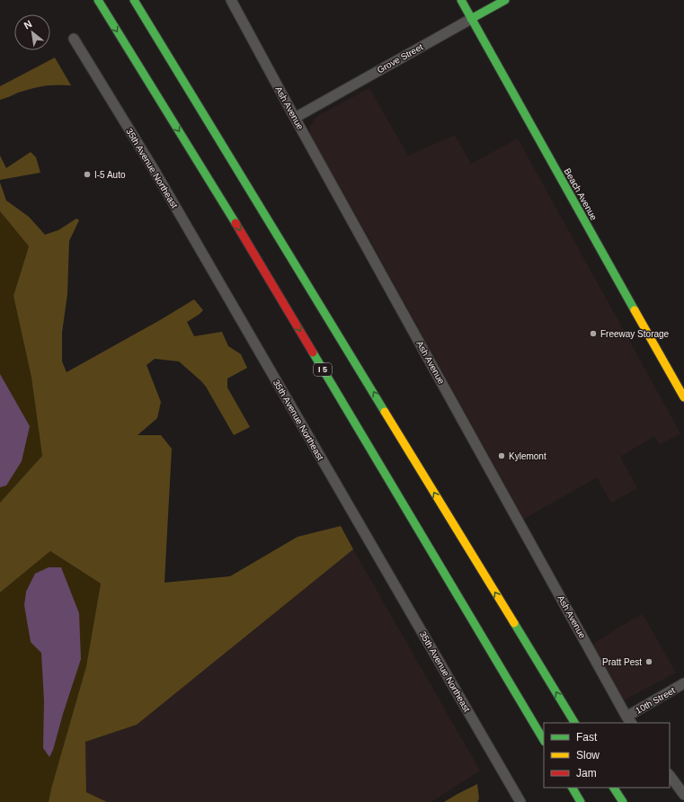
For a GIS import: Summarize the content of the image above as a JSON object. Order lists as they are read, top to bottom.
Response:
{
  "streets": {
    "main road": ["Grove Street", "Beach Avenue", "I 5"],
    "street": ["Ash Avenue", "35th Avenue Northeast", "10th Street"]
  },
  "crossings": [
    ["Grove Street", "Ash Avenue"],
    ["Grove Street", "Beach Avenue"],
    ["Ash Avenue", "10th Street"]
  ],
  "places": [
    "I-5 Auto",
    "Freeway Storage",
    "Kylemont",
    "Pratt Pest"
  ],
  "legend": ["Fast", "Slow", "Jam"],
  "north": "top left"
}
